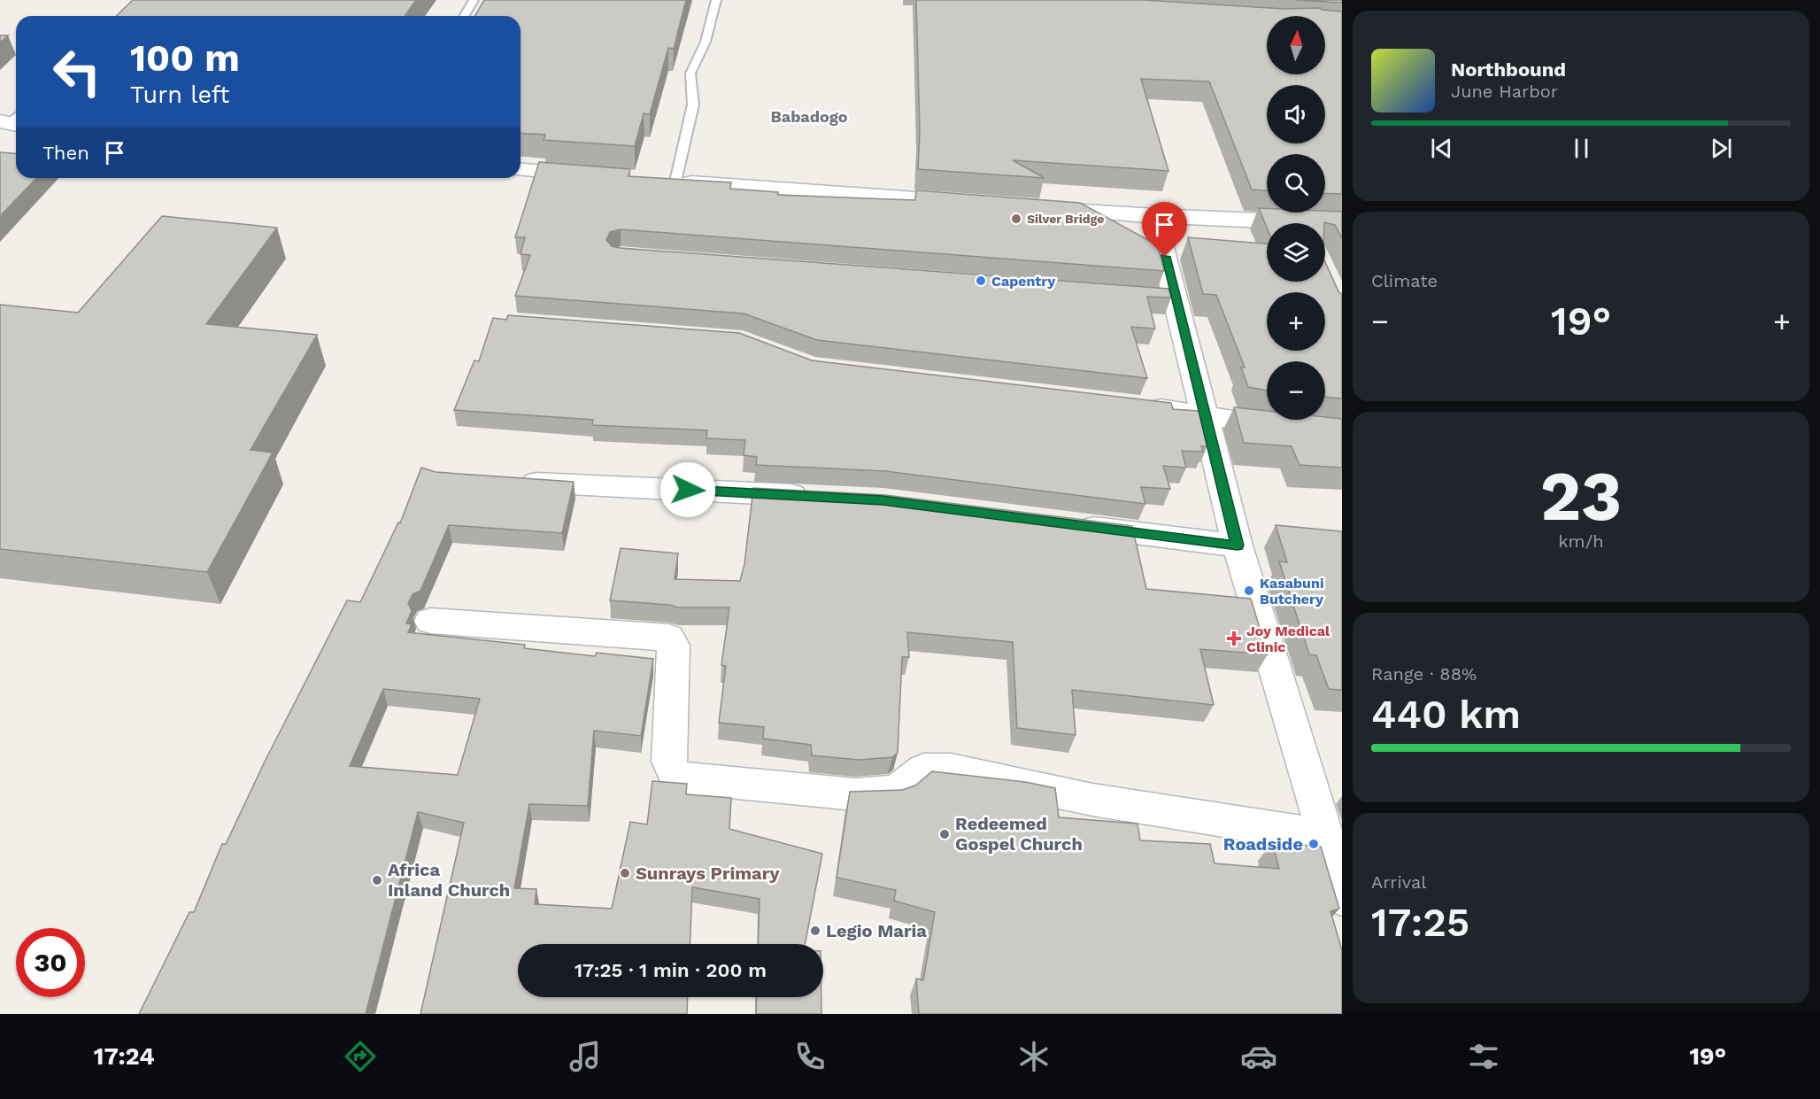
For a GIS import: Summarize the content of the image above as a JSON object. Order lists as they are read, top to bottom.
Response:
{
  "districts": ["Babadogo"],
  "places": {
    "other": [
      "Silver Bridge",
      "Capentry",
      "Kasabuni Butchery",
      "Redeemed Gospel Church",
      "Roadside",
      "Sunrays Primary",
      "Africa Inland Church",
      "Legio Maria"
    ],
    "health": ["Joy Medical Clinic"]
  },
  "north": "top",
  "page": {
    "map_buttons": ["+", "−"],
    "turn": ["100 m", "Turn left"],
    "song": ["Northbound", "June Harbor"],
    "then": "Then",
    "tile": [
      "Climate",
      ["23", "km/h"],
      ["Range · 88%", "440 km"],
      ["Arrival", "17:25"]
    ],
    "heat": ["−", "19°", "+"],
    "limit": "30",
    "trip": "17:25 · 1 min · 200 m",
    "tabs": ["17:24", "19°"]
  }
}
